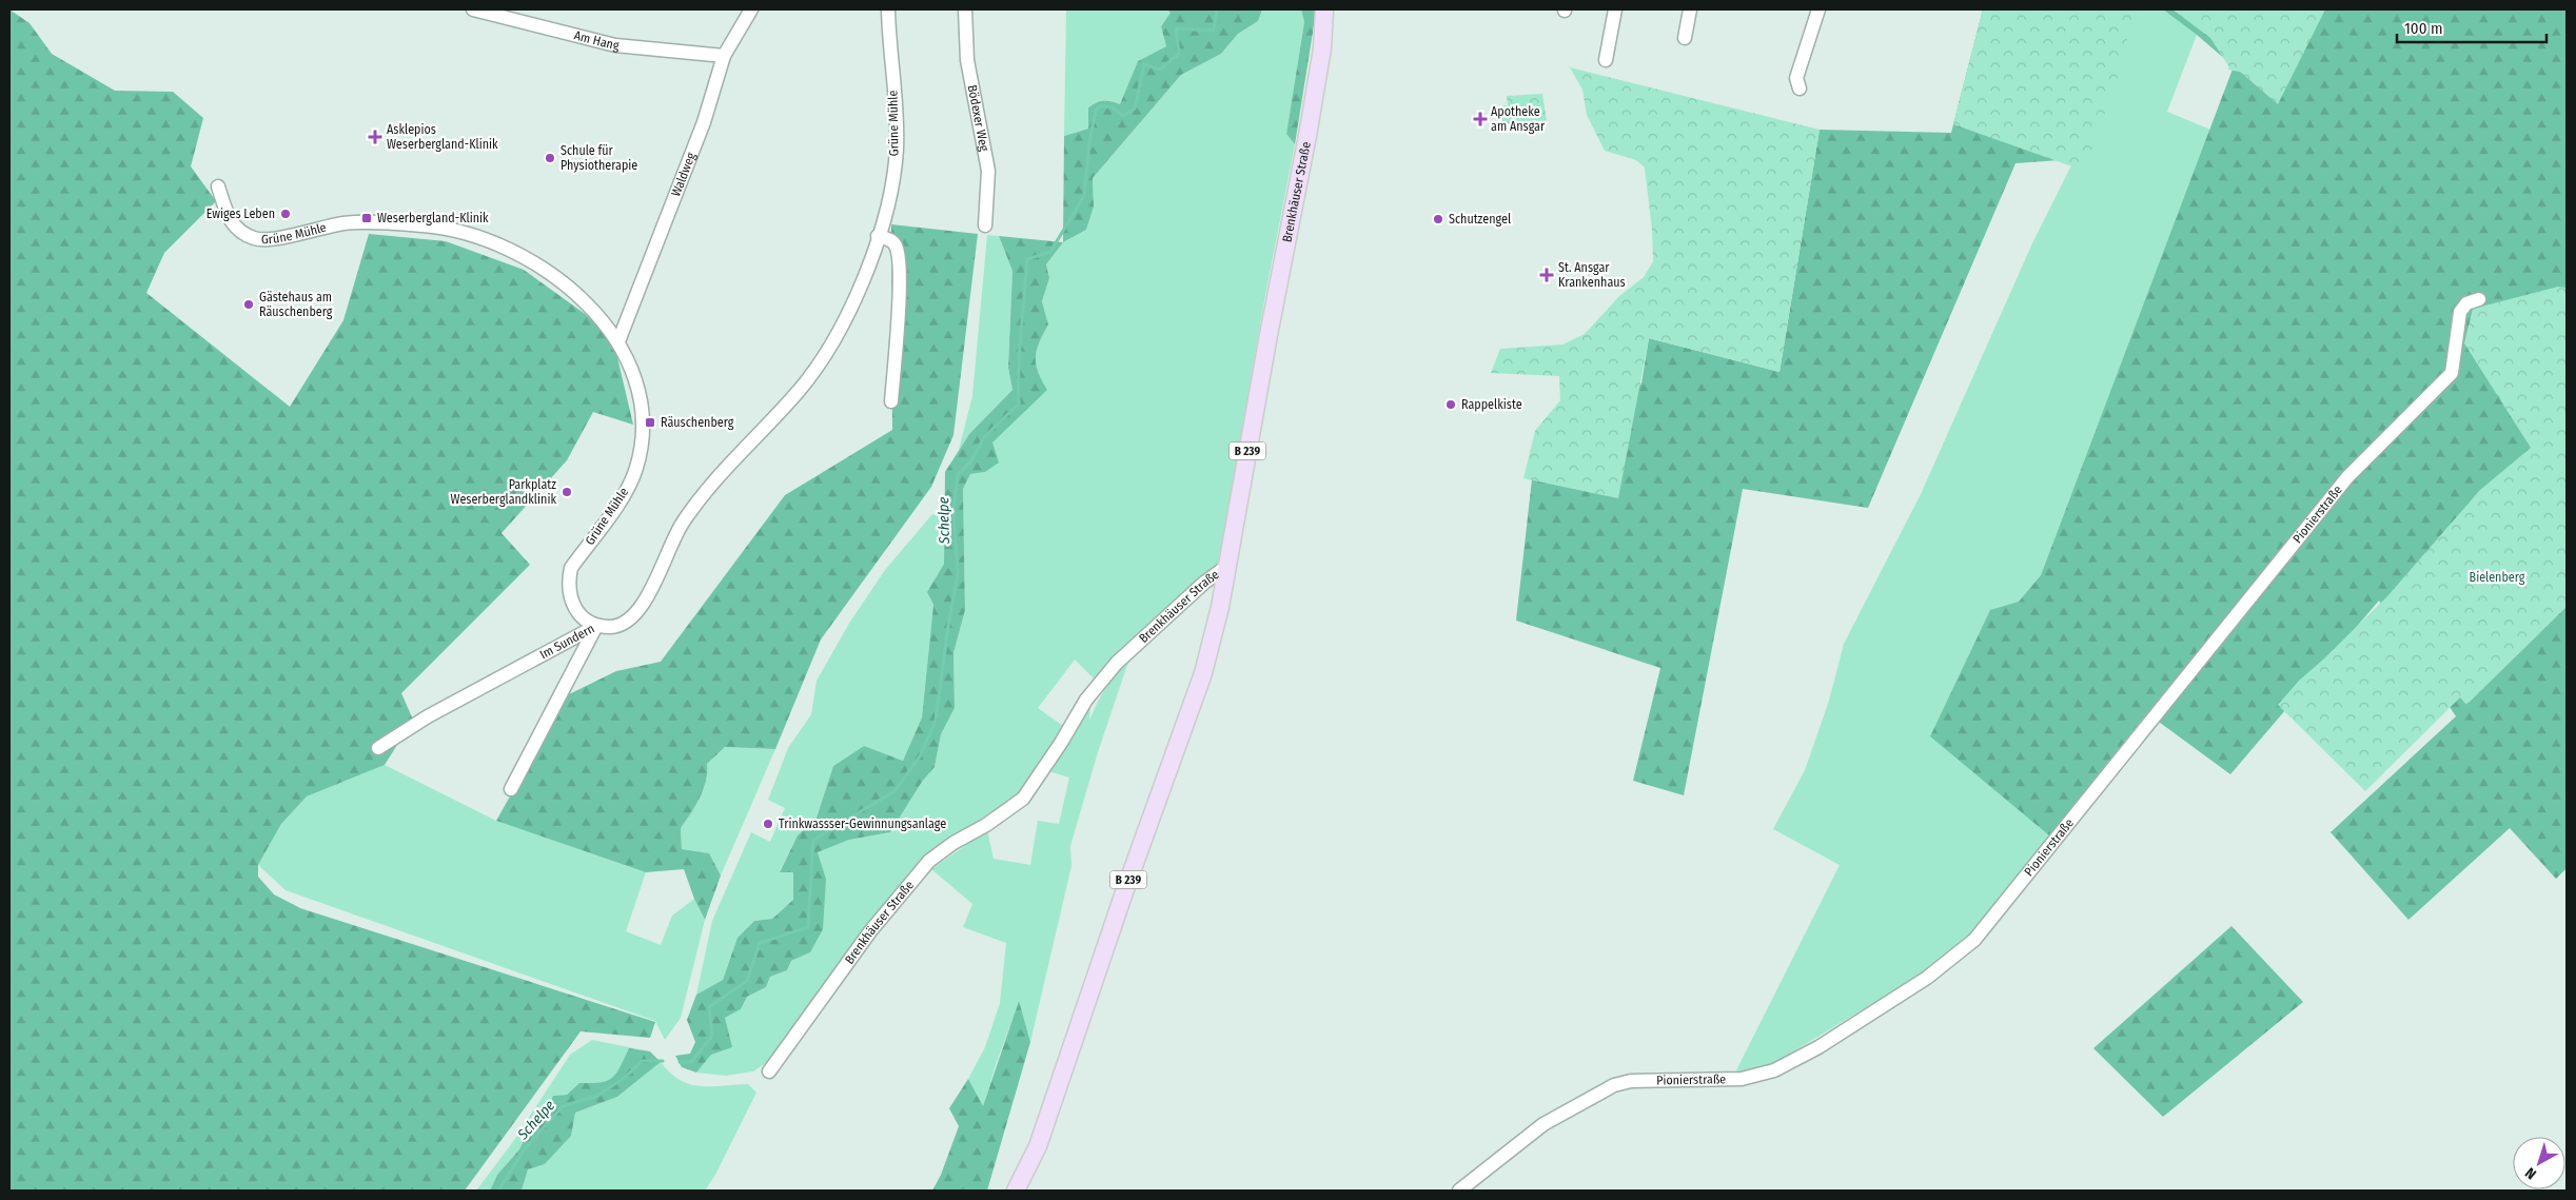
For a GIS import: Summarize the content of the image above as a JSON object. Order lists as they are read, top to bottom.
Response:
{
  "streets": {
    "main road": ["Brenkhäuser Straße", "B 239"],
    "street": [
      "Am Hang",
      "Bödexer Weg",
      "Grüne Mühle",
      "Waldweg",
      "Pionierstraße",
      "Im Sundern"
    ]
  },
  "crossings": [
    ["Am Hang", "Waldweg"],
    ["Grüne Mühle", "Waldweg"],
    ["Grüne Mühle", "Im Sundern"],
    ["Brenkhäuser Straße", "B 239"]
  ],
  "water": ["Schelpe"],
  "parks": ["Bielenberg"],
  "places": {
    "health": ["Apotheke am Ansgar", "Asklepios Weserbergland-Klinik", "St. Ansgar Krankenhaus"],
    "other": [
      "Schule für Physiotherapie",
      "Ewiges Leben",
      "Schutzengel",
      "Gästehaus am Räuschenberg",
      "Rappelkiste",
      "Parkplatz Weserberglandklinik",
      "Trinkwassser-Gewinnungsanlage"
    ],
    "transit": ["Weserbergland-Klinik", "Räuschenberg"]
  },
  "scale_bar": "100 m",
  "north": "bottom left"
}
